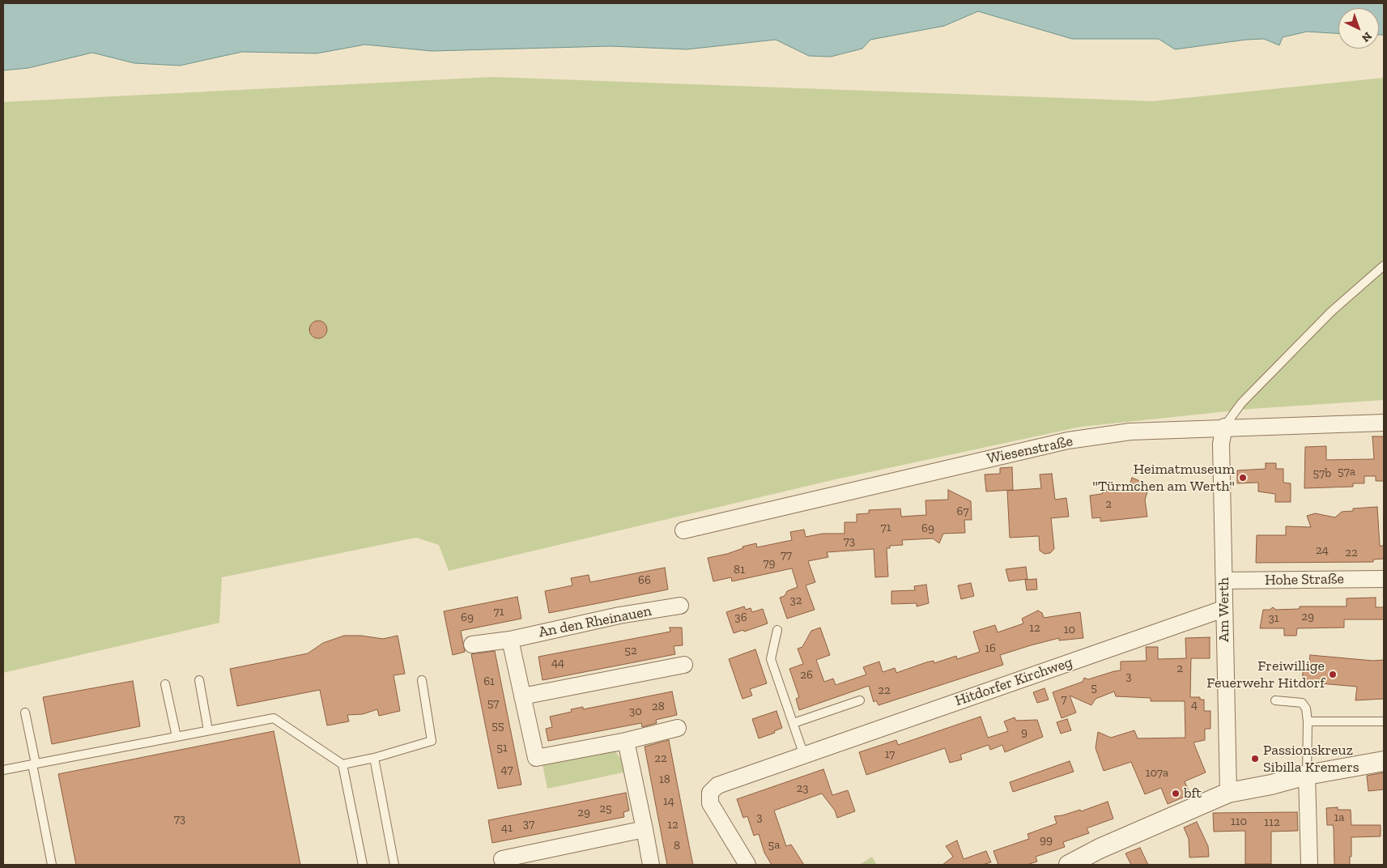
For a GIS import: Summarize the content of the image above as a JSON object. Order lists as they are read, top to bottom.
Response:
{
  "streets": {
    "street": [
      "Wiesenstraße",
      "Hohe Straße",
      "Am Werth",
      "An den Rheinauen",
      "Hitdorfer Kirchweg"
    ]
  },
  "crossings": [
    ["Wiesenstraße", "Am Werth"],
    ["Hohe Straße", "Am Werth"],
    ["Am Werth", "Hitdorfer Kirchweg"]
  ],
  "places": [
    "Heimatmuseum \"Türmchen am Werth\"",
    "Freiwillige Feuerwehr Hitdorf",
    "Passionskreuz Sibilla Kremers",
    "bft"
  ],
  "house_numbers": [
    "57a",
    "57b",
    "2",
    "67",
    "71",
    "69",
    "73",
    "24",
    "22",
    "77",
    "79",
    "81",
    "66",
    "32",
    "71",
    "29",
    "69",
    "36",
    "31",
    "12",
    "10",
    "16",
    "52",
    "44",
    "2",
    "26",
    "3",
    "61",
    "5",
    "22",
    "7",
    "57",
    "4",
    "28",
    "30",
    "55",
    "9",
    "51",
    "17",
    "22",
    "47",
    "107a",
    "18",
    "23",
    "14",
    "25",
    "29",
    "3",
    "1a",
    "73",
    "110",
    "112",
    "37",
    "12",
    "41",
    "99",
    "5a",
    "8"
  ],
  "north": "bottom right"
}
